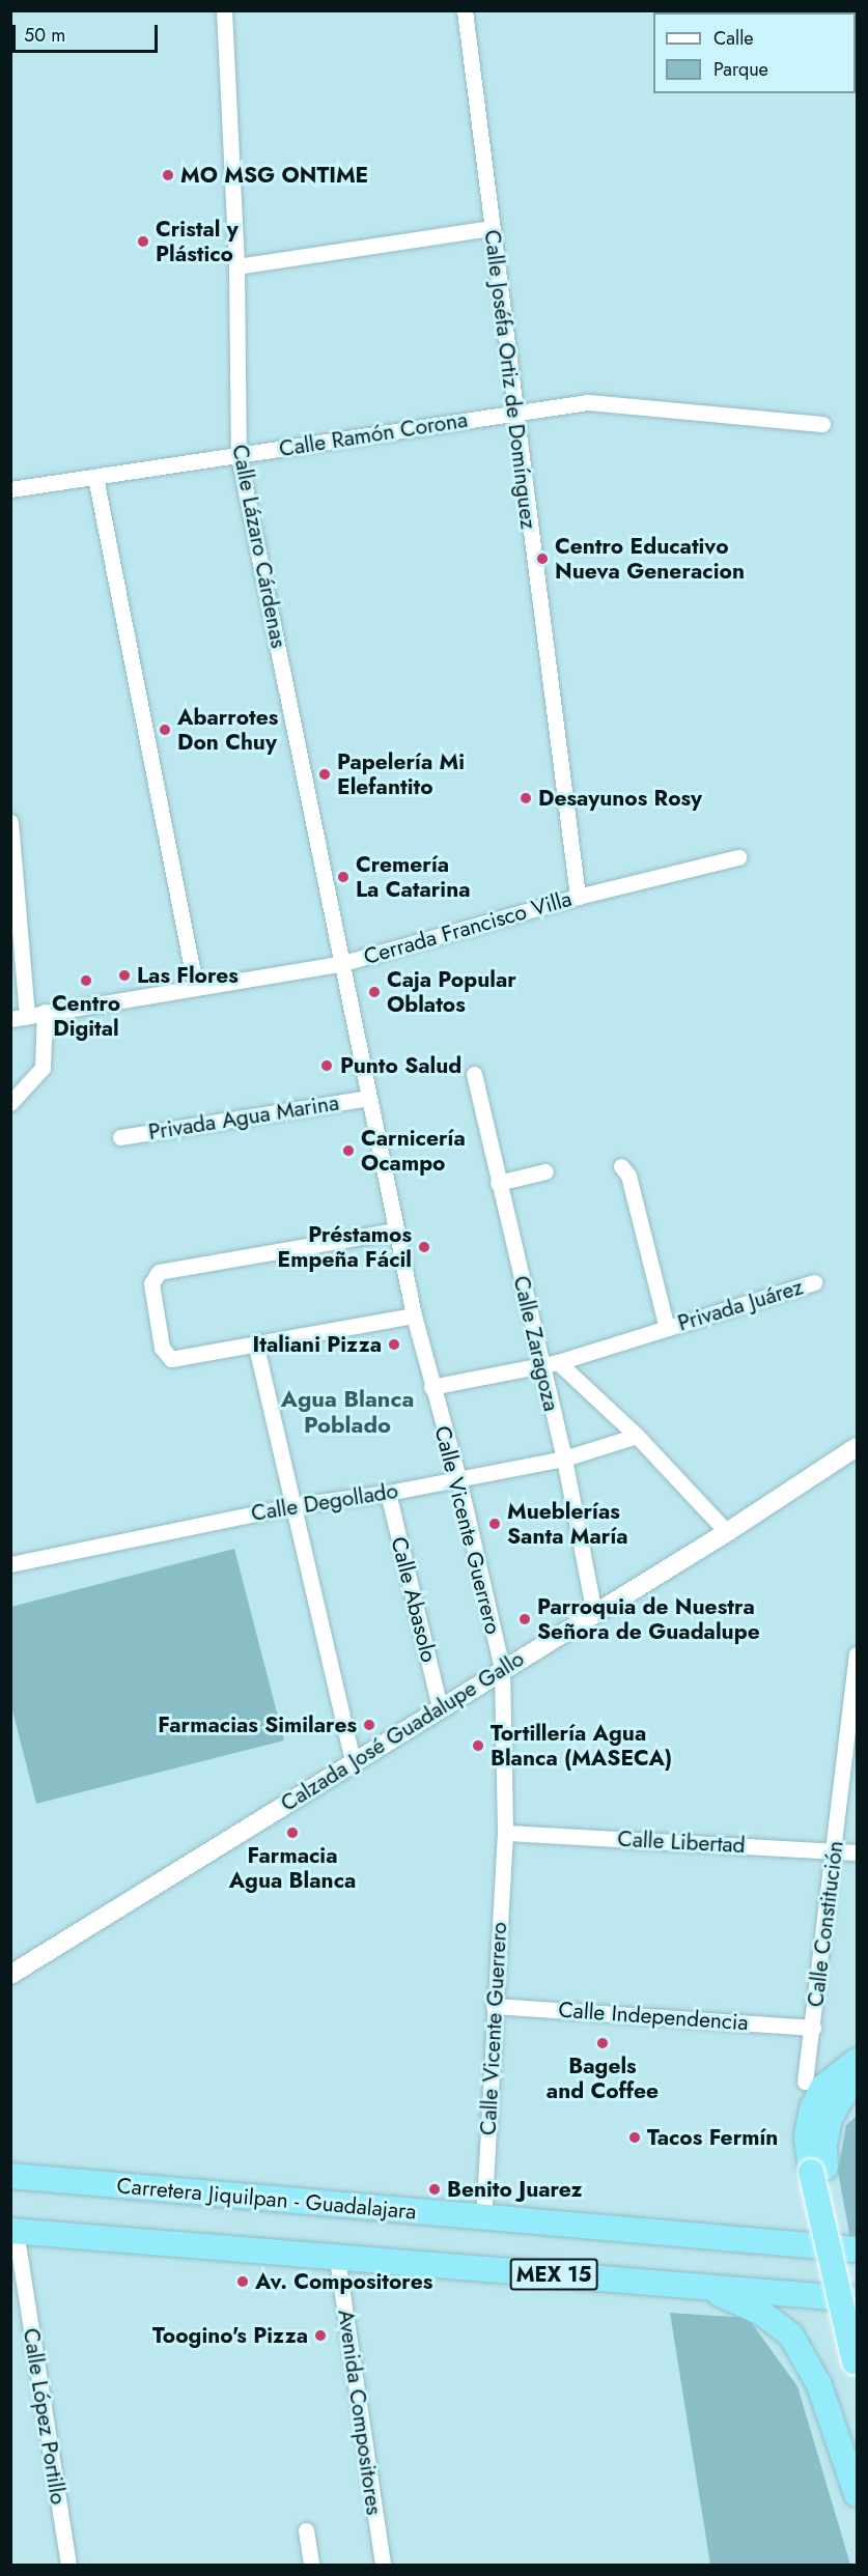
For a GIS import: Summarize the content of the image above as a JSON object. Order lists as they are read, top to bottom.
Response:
{
  "streets": {
    "highway": ["Carretera Jiquilpan - Guadalajara", "MEX 15"],
    "street": [
      "Calle Joséfa Ortiz de Domínguez",
      "Calle Ramón Corona",
      "Calle Lázaro Cárdenas",
      "Cerrada Francisco Villa",
      "Privada Agua Marina",
      "Privada Juárez",
      "Calle Zaragoza",
      "Calle Degollado",
      "Calle Vicente Guerrero",
      "Calle Abasolo",
      "Calzada José Guadalupe Gallo",
      "Calle Libertad",
      "Calle Constitución",
      "Calle Independencia",
      "Avenida Compositores",
      "Calle López Portillo"
    ]
  },
  "crossings": [
    ["Calle Joséfa Ortiz de Domínguez", "Calle Ramón Corona"],
    ["Calle Joséfa Ortiz de Domínguez", "Cerrada Francisco Villa"],
    ["Calle Ramón Corona", "Calle Lázaro Cárdenas"],
    ["Calle Lázaro Cárdenas", "Cerrada Francisco Villa"],
    ["Calle Lázaro Cárdenas", "Calle Vicente Guerrero"],
    ["Cerrada Francisco Villa", "Calle Vicente Guerrero"],
    ["Privada Agua Marina", "Calle Vicente Guerrero"],
    ["Privada Juárez", "Calle Zaragoza"],
    ["Privada Juárez", "Calle Vicente Guerrero"],
    ["Calle Zaragoza", "Calle Degollado"],
    ["Calle Zaragoza", "Calzada José Guadalupe Gallo"],
    ["Calle Degollado", "Calle Vicente Guerrero"],
    ["Calle Degollado", "Calle Abasolo"],
    ["Calle Vicente Guerrero", "Calzada José Guadalupe Gallo"],
    ["Calle Vicente Guerrero", "Calle Libertad"],
    ["Calle Vicente Guerrero", "Calle Independencia"],
    ["Calle Vicente Guerrero", "Carretera Jiquilpan - Guadalajara"],
    ["Calle Abasolo", "Calzada José Guadalupe Gallo"],
    ["Calle Libertad", "Calle Constitución"],
    ["Calle Constitución", "Calle Independencia"],
    ["MEX 15", "Avenida Compositores"],
    ["MEX 15", "Calle López Portillo"]
  ],
  "districts": ["Agua Blanca Poblado"],
  "places": [
    "MO MSG ONTIME",
    "Cristal y Plástico",
    "Centro Educativo Nueva Generacion",
    "Abarrotes Don Chuy",
    "Papelería Mi Elefantito",
    "Desayunos Rosy",
    "Cremería La Catarina",
    "Las Flores",
    "Centro Digital",
    "Caja Popular Oblatos",
    "Punto Salud",
    "Carnicería Ocampo",
    "Préstamos Empeña Fácil",
    "Italiani Pizza",
    "Mueblerías Santa María",
    "Parroquia de Nuestra Señora de Guadalupe",
    "Farmacias Similares",
    "Tortillería Agua Blanca (MASECA)",
    "Farmacia Agua Blanca",
    "Bagels and Coffee",
    "Tacos Fermín",
    "Benito Juarez",
    "Av. Compositores",
    "Toogino's Pizza"
  ],
  "legend": ["Calle", "Parque"],
  "scale_bar": "50 m"
}
